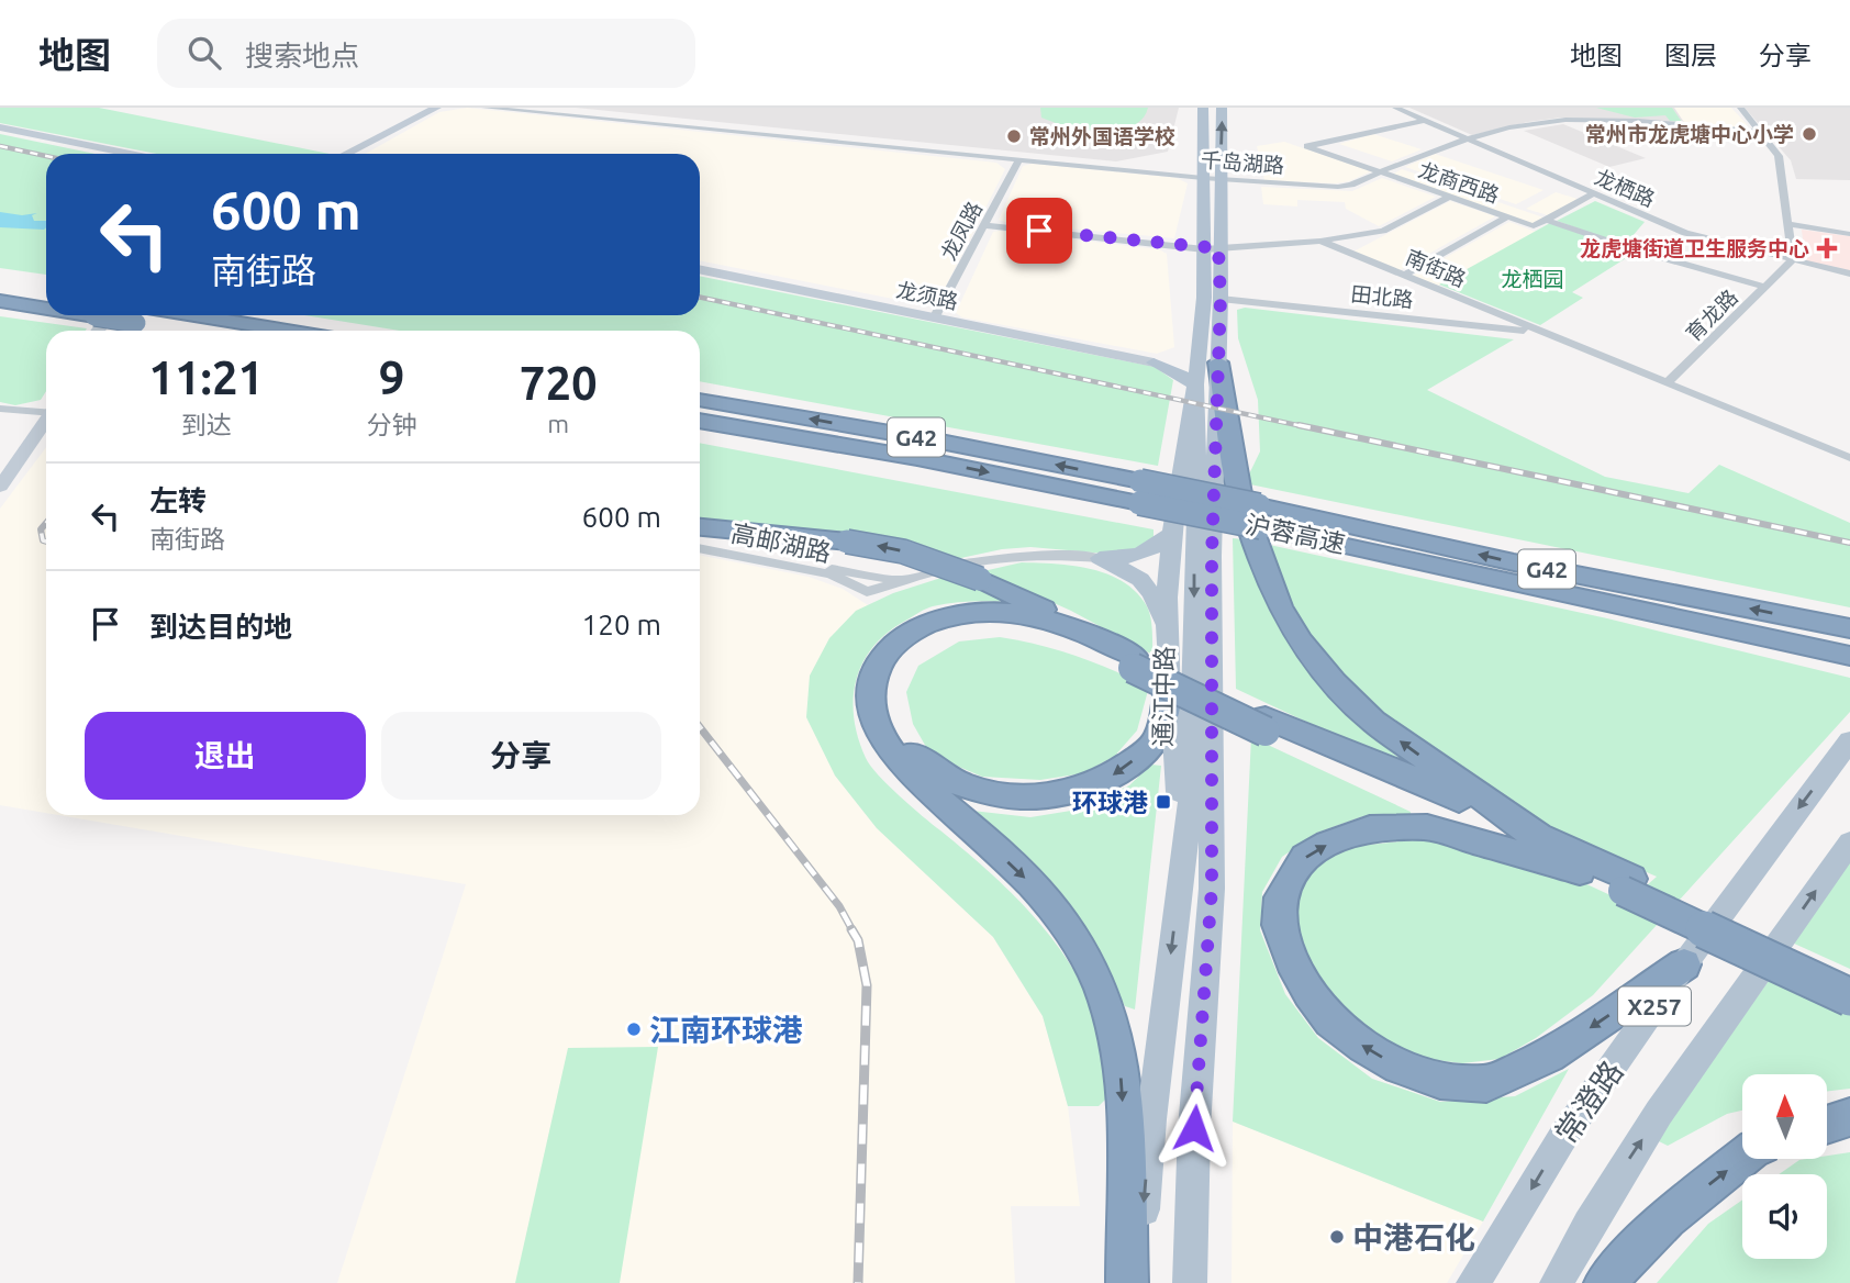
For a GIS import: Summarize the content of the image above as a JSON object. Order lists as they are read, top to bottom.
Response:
{
  "streets": {
    "highway": ["G42", "沪蓉高速"],
    "main road": ["通江中路", "X257", "常澄路"],
    "street": [
      "千岛湖路",
      "龙商西路",
      "龙栖路",
      "龙凤路",
      "南街路",
      "龙须路",
      "田北路",
      "育龙路",
      "高邮湖路"
    ]
  },
  "crossings": [
    ["千岛湖路", "龙商西路"],
    ["千岛湖路", "龙栖路"],
    ["千岛湖路", "龙凤路"],
    ["千岛湖路", "通江中路"],
    ["龙商西路", "龙栖路"],
    ["龙栖路", "育龙路"],
    ["龙凤路", "南街路"],
    ["龙凤路", "龙须路"],
    ["南街路", "田北路"],
    ["南街路", "育龙路"],
    ["南街路", "通江中路"],
    ["田北路", "通江中路"]
  ],
  "parks": ["龙栖园"],
  "places": {
    "other": [
      "常州市龙虎塘中心小学",
      "常州外国语学校",
      "江南环球港",
      "中港石化"
    ],
    "health": ["龙虎塘街道卫生服务中心"],
    "transit": ["环球港"]
  },
  "north": "top",
  "page": {
    "header": "地图",
    "search": "搜索地点",
    "nav": ["地图", "图层", "分享"],
    "turn": ["600 m", "南街路"],
    "eta": [
      "11:21",
      "到达",
      "9",
      "分钟",
      "720",
      "m"
    ],
    "list": [
      {
        "name": "左转",
        "note": "南街路",
        "value": "600 m"
      },
      {
        "name": "到达目的地",
        "value": "120 m"
      }
    ],
    "buttons": ["退出", "分享"]
  }
}
